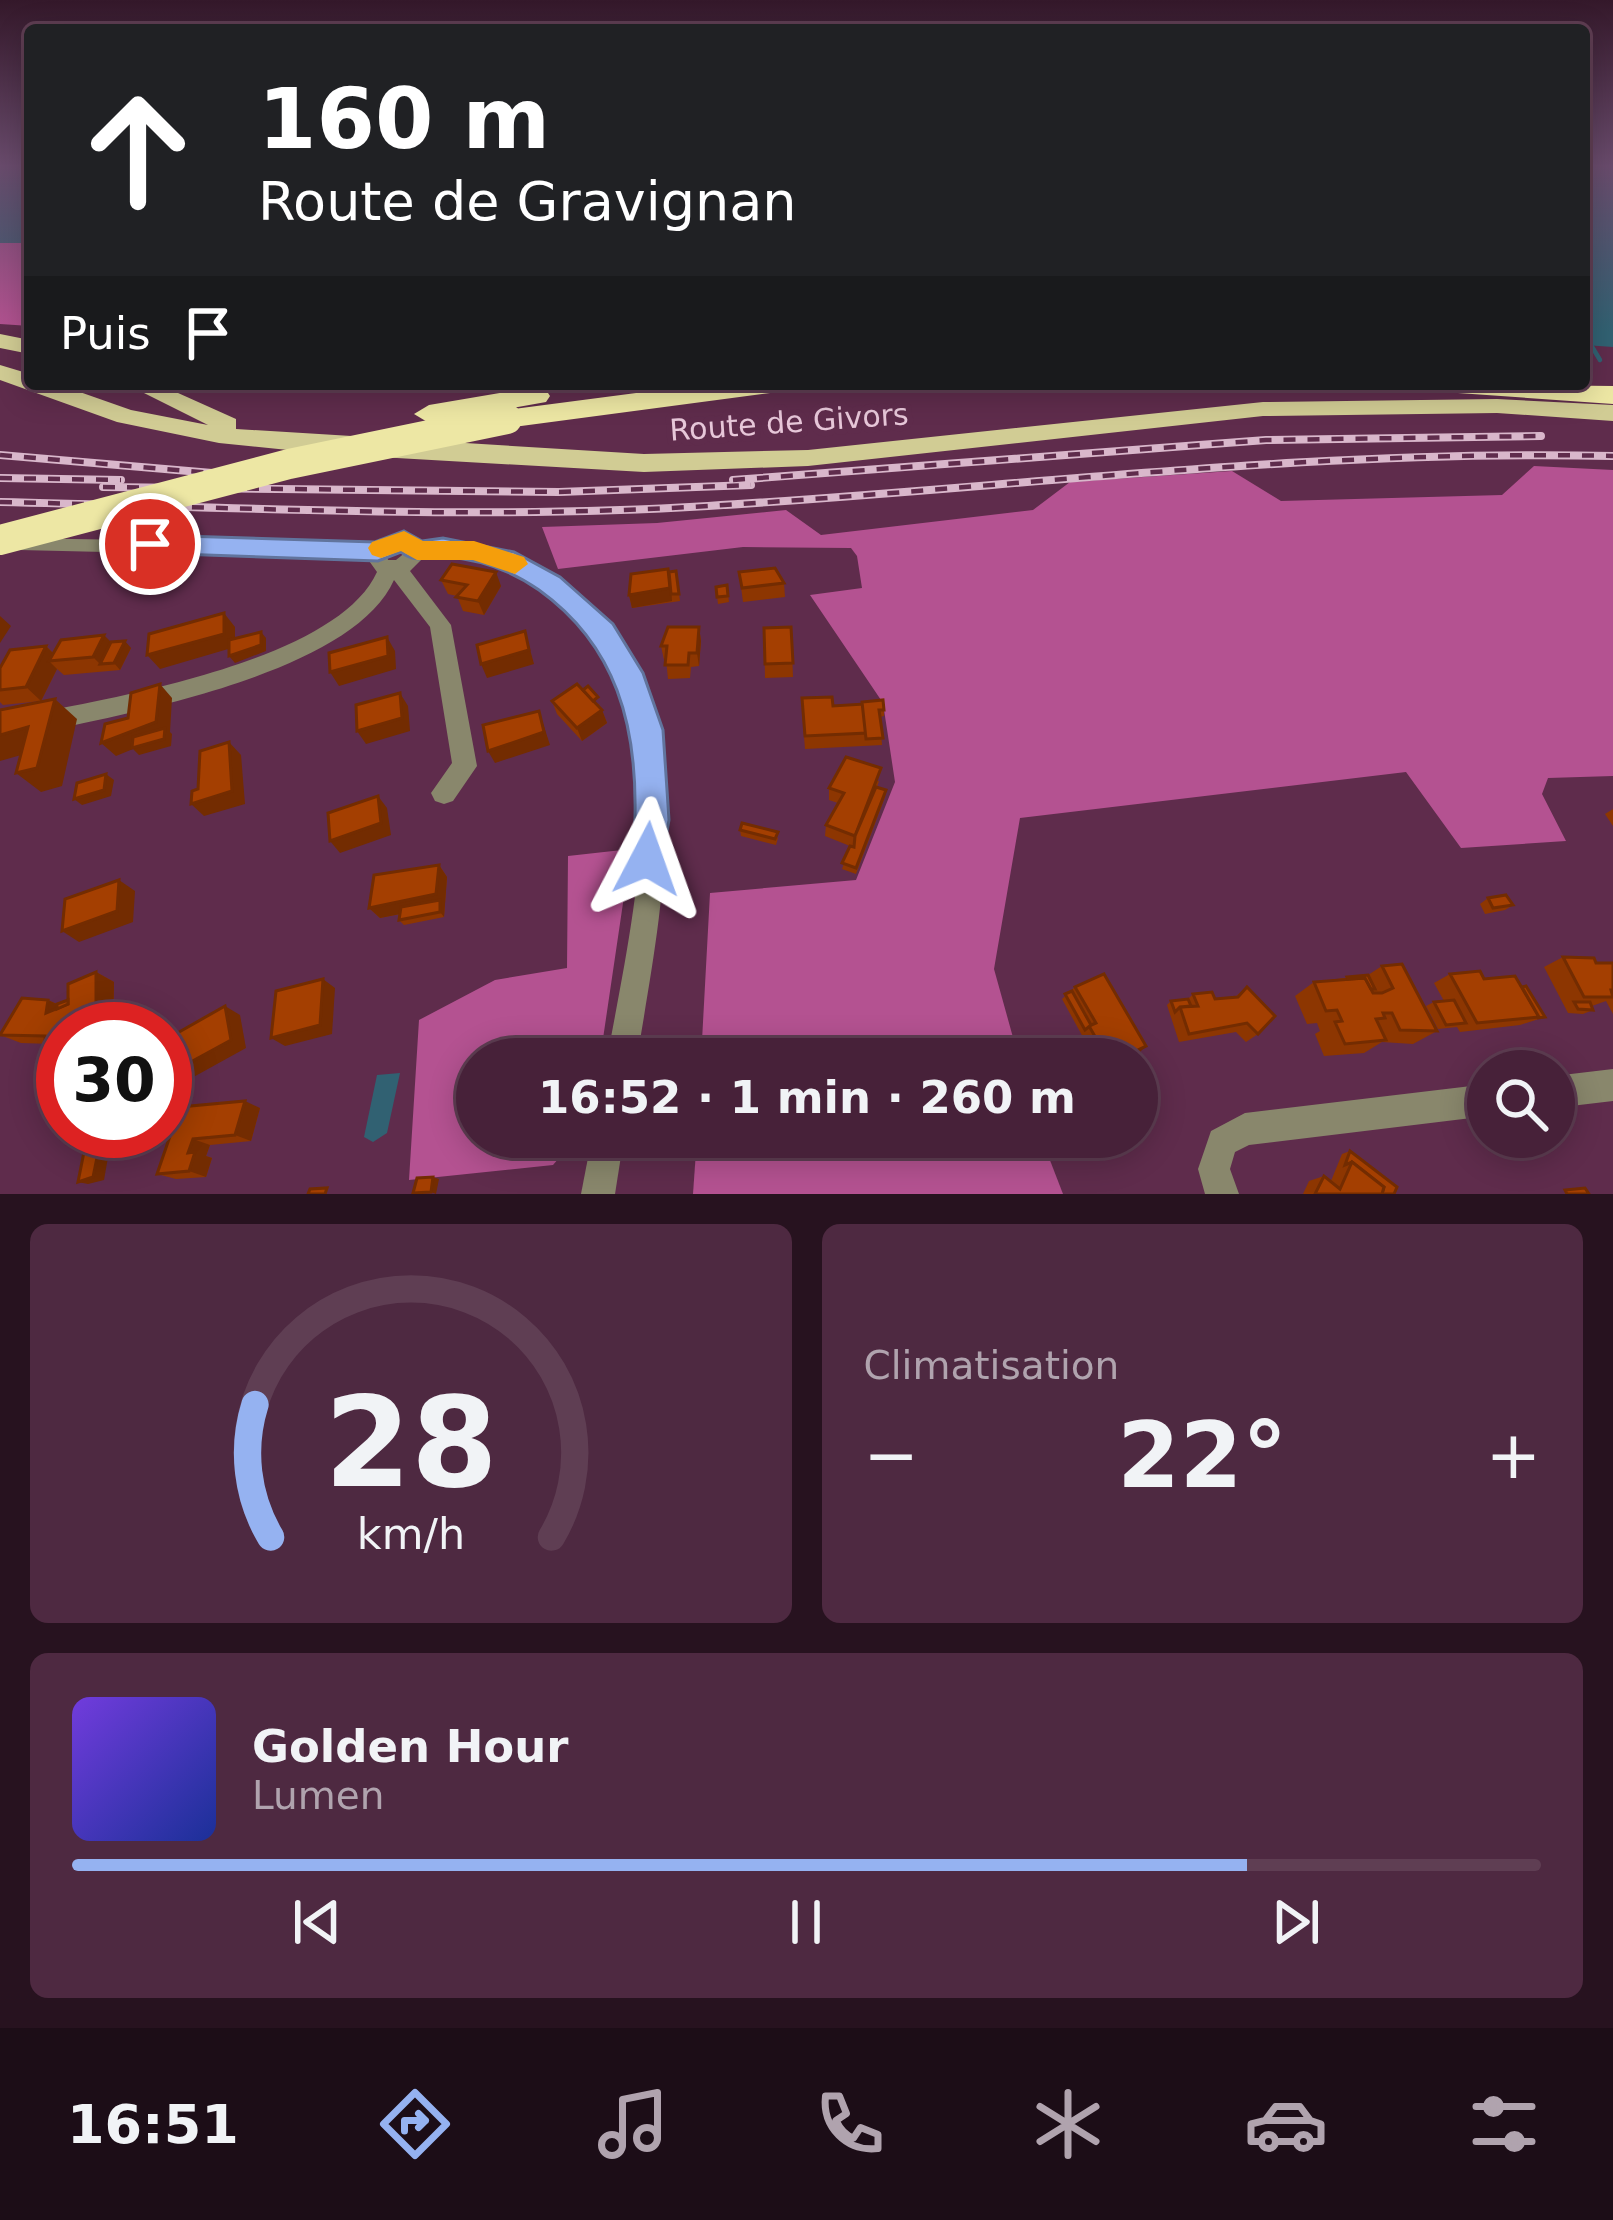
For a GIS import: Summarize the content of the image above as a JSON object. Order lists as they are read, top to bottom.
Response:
{
  "streets": {
    "main road": ["Route de Givors"]
  },
  "page": {
    "turn": ["160 m", "Route de Gravignan"],
    "then": "Puis",
    "limit": "30",
    "trip": "16:52 · 1 min · 260 m",
    "tile": "Climatisation",
    "heat": ["−", "22°", "+"],
    "song": ["Golden Hour", "Lumen"],
    "tabs": "16:51",
    "gauge": ["28", "km/h"]
  }
}
